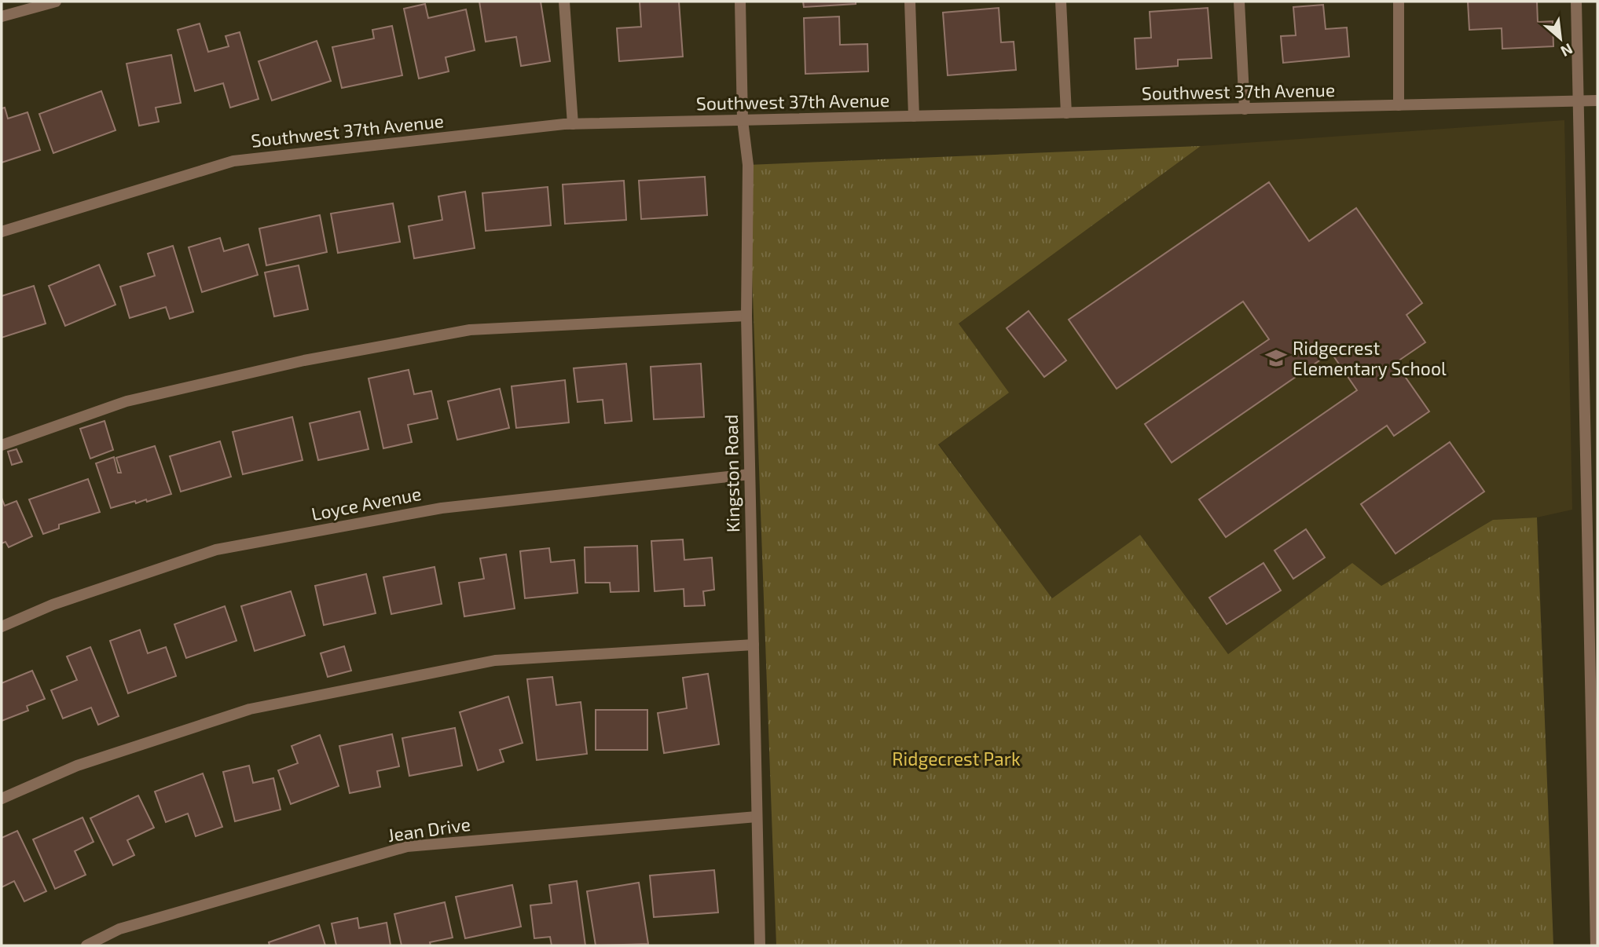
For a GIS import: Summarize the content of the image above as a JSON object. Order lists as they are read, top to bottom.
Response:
{
  "streets": {
    "street": [
      "Southwest 37th Avenue",
      "Kingston Road",
      "Loyce Avenue",
      "Jean Drive"
    ]
  },
  "crossings": [
    ["Southwest 37th Avenue", "Kingston Road"],
    ["Kingston Road", "Loyce Avenue"],
    ["Kingston Road", "Jean Drive"]
  ],
  "parks": ["Ridgecrest Park"],
  "places": {
    "school or university": ["Ridgecrest Elementary School"]
  },
  "north": "bottom right"
}
